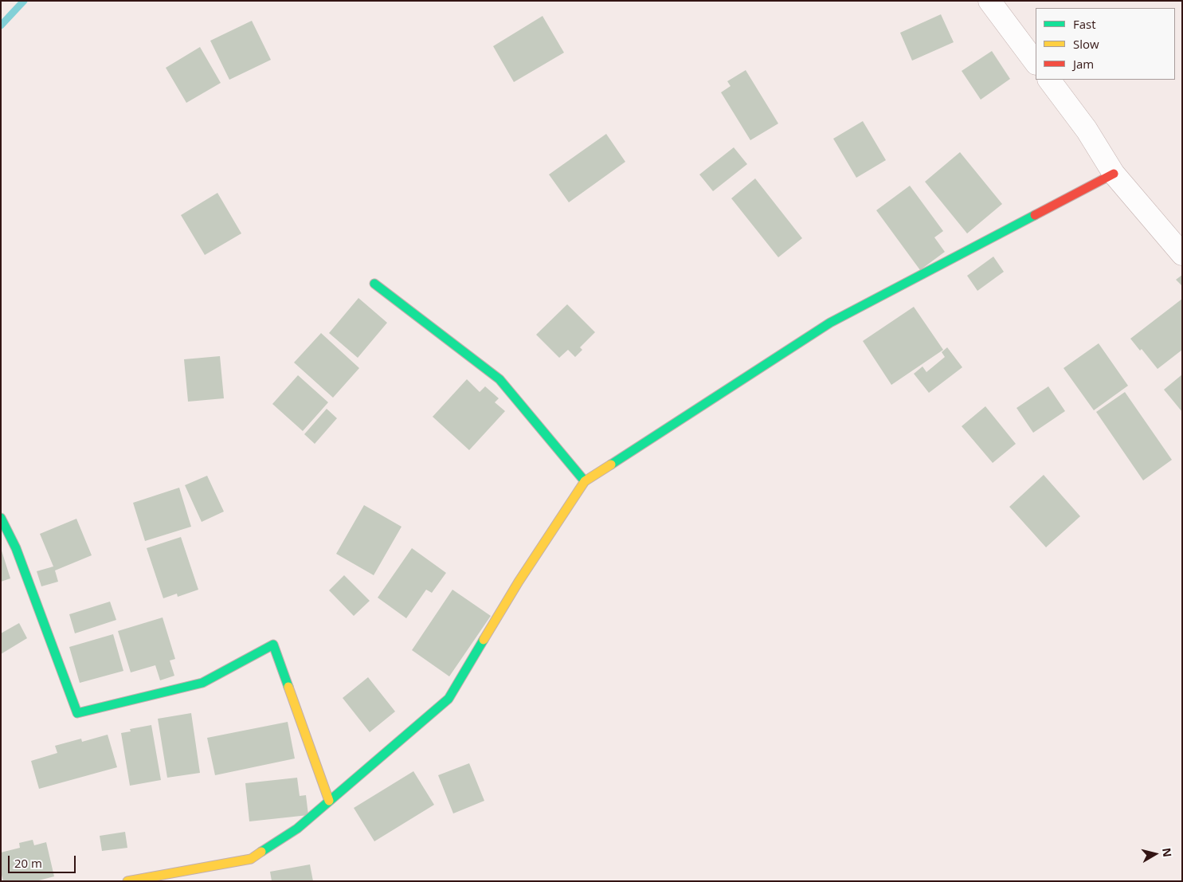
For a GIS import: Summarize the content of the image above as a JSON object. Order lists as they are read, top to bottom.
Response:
{
  "legend": ["Fast", "Slow", "Jam"],
  "scale_bar": "20 m",
  "north": "right"
}
